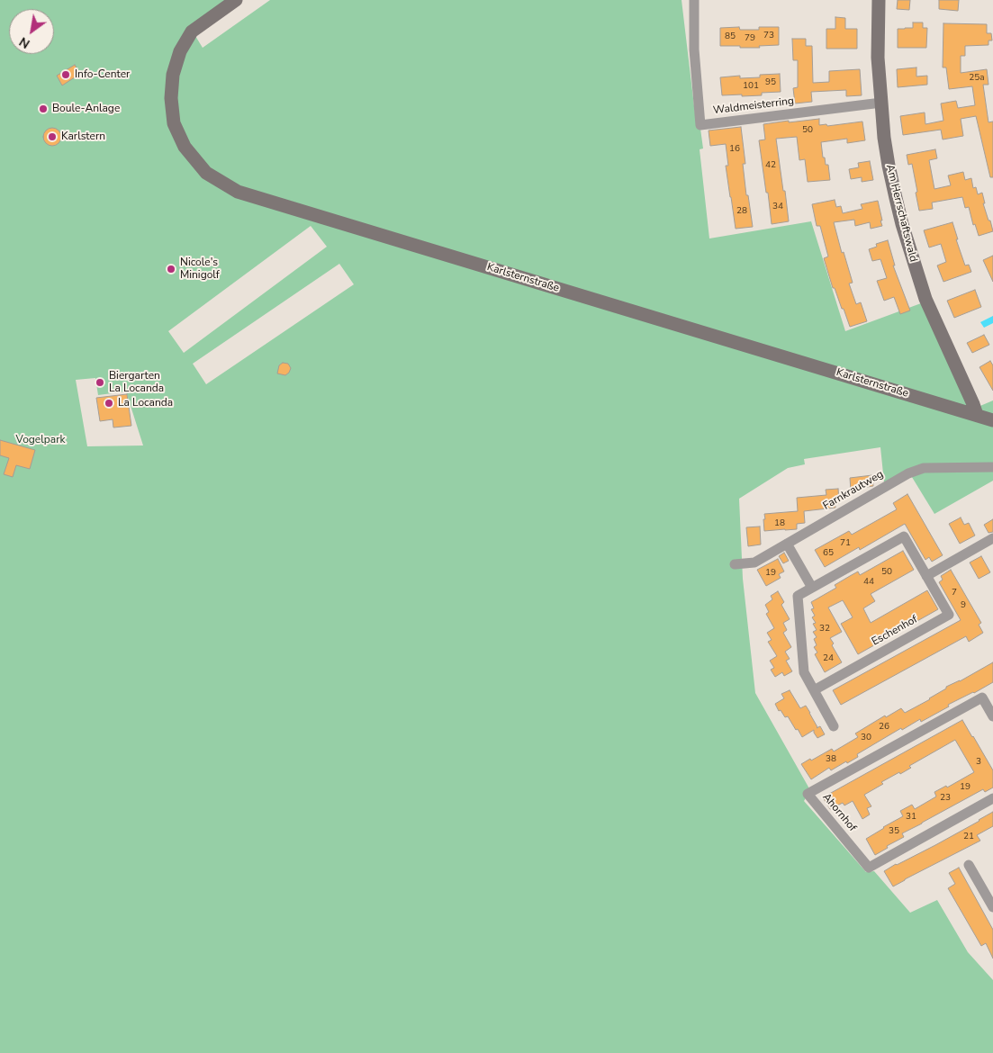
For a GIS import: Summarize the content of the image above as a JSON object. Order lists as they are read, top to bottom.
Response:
{
  "streets": {
    "street": [
      "Waldmeisterring",
      "Am Herrschaftswald",
      "Karlsternstraße",
      "Farnkrautweg",
      "Eschenhof",
      "Ahornhof"
    ]
  },
  "crossings": [
    ["Waldmeisterring", "Am Herrschaftswald"],
    ["Am Herrschaftswald", "Karlsternstraße"]
  ],
  "parks": ["Vogelpark"],
  "places": [
    "Info-Center",
    "Boule-Anlage",
    "Karlstern",
    "Nicole's Minigolf",
    "Biergarten La Locanda",
    "La Locanda"
  ],
  "house_numbers": [
    "73",
    "85",
    "79",
    "25a",
    "95",
    "101",
    "50",
    "16",
    "42",
    "34",
    "28",
    "18",
    "71",
    "65",
    "50",
    "19",
    "44",
    "7",
    "9",
    "32",
    "24",
    "26",
    "30",
    "38",
    "3",
    "19",
    "23",
    "31",
    "35",
    "21"
  ],
  "north": "bottom left"
}
